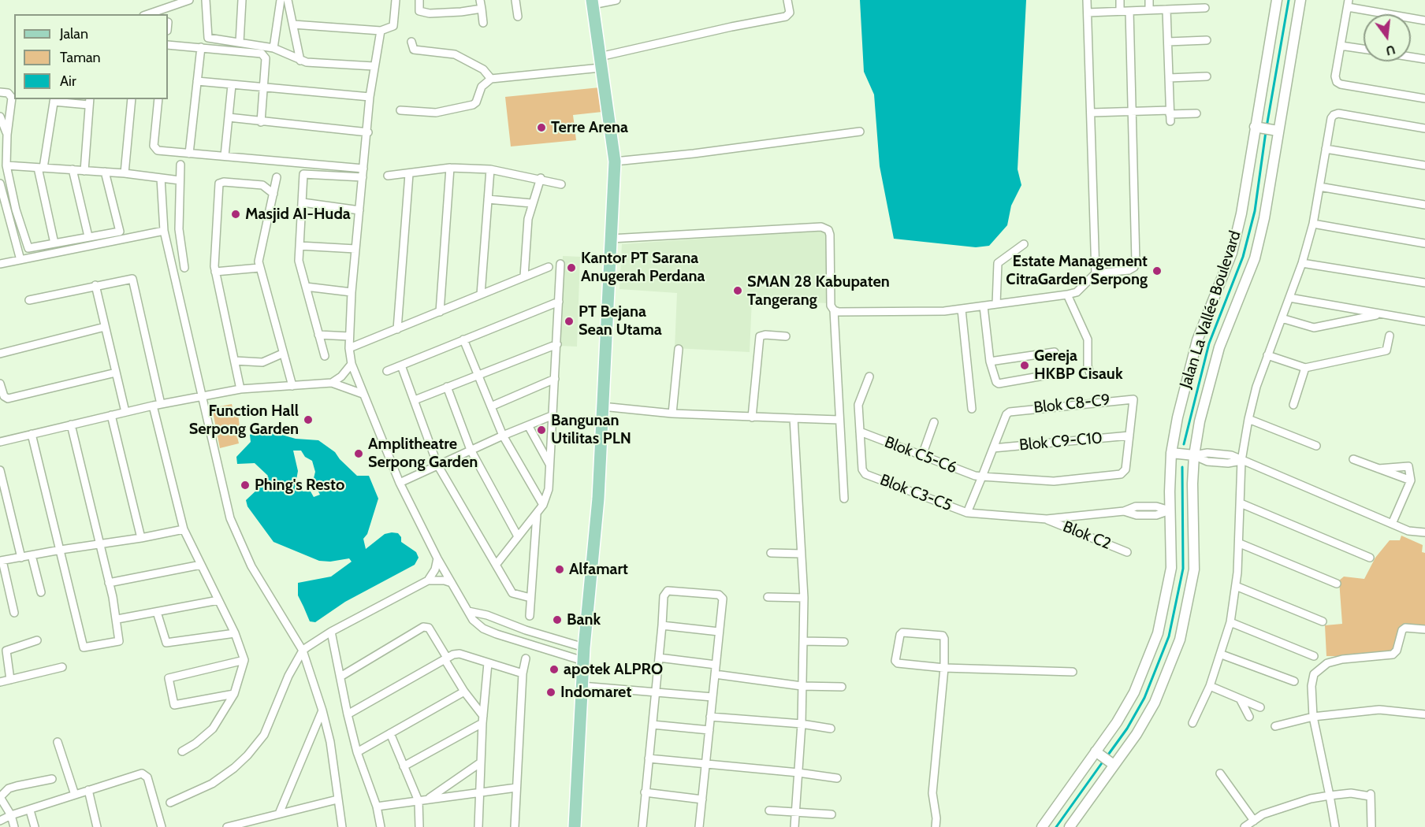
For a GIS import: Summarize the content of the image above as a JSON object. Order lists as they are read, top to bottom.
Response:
{
  "streets": {
    "street": [
      "Jalan La Vallée Boulevard",
      "Blok C8-C9",
      "Blok C9-C10",
      "Blok C5-C6",
      "Blok C3-C5",
      "Blok C2"
    ]
  },
  "crossings": [
    ["Blok C8-C9", "Blok C9-C10"],
    ["Blok C8-C9", "Blok C5-C6"],
    ["Blok C9-C10", "Blok C5-C6"],
    ["Blok C5-C6", "Blok C3-C5"],
    ["Blok C3-C5", "Blok C2"]
  ],
  "places": [
    "Terre Arena",
    "Masjid AI-Huda",
    "Kantor PT Sarana Anugerah Perdana",
    "Estate Management CitraGarden Serpong",
    "SMAN 28 Kabupaten Tangerang",
    "PT Bejana Sean Utama",
    "Gereja HKBP Cisauk",
    "Function Hall Serpong Garden",
    "Bangunan Utilitas PLN",
    "Amplitheatre Serpong Garden",
    "Phing's Resto",
    "Alfamart",
    "Bank",
    "apotek ALPRO",
    "Indomaret"
  ],
  "legend": ["Jalan", "Taman", "Air"],
  "north": "bottom"
}
